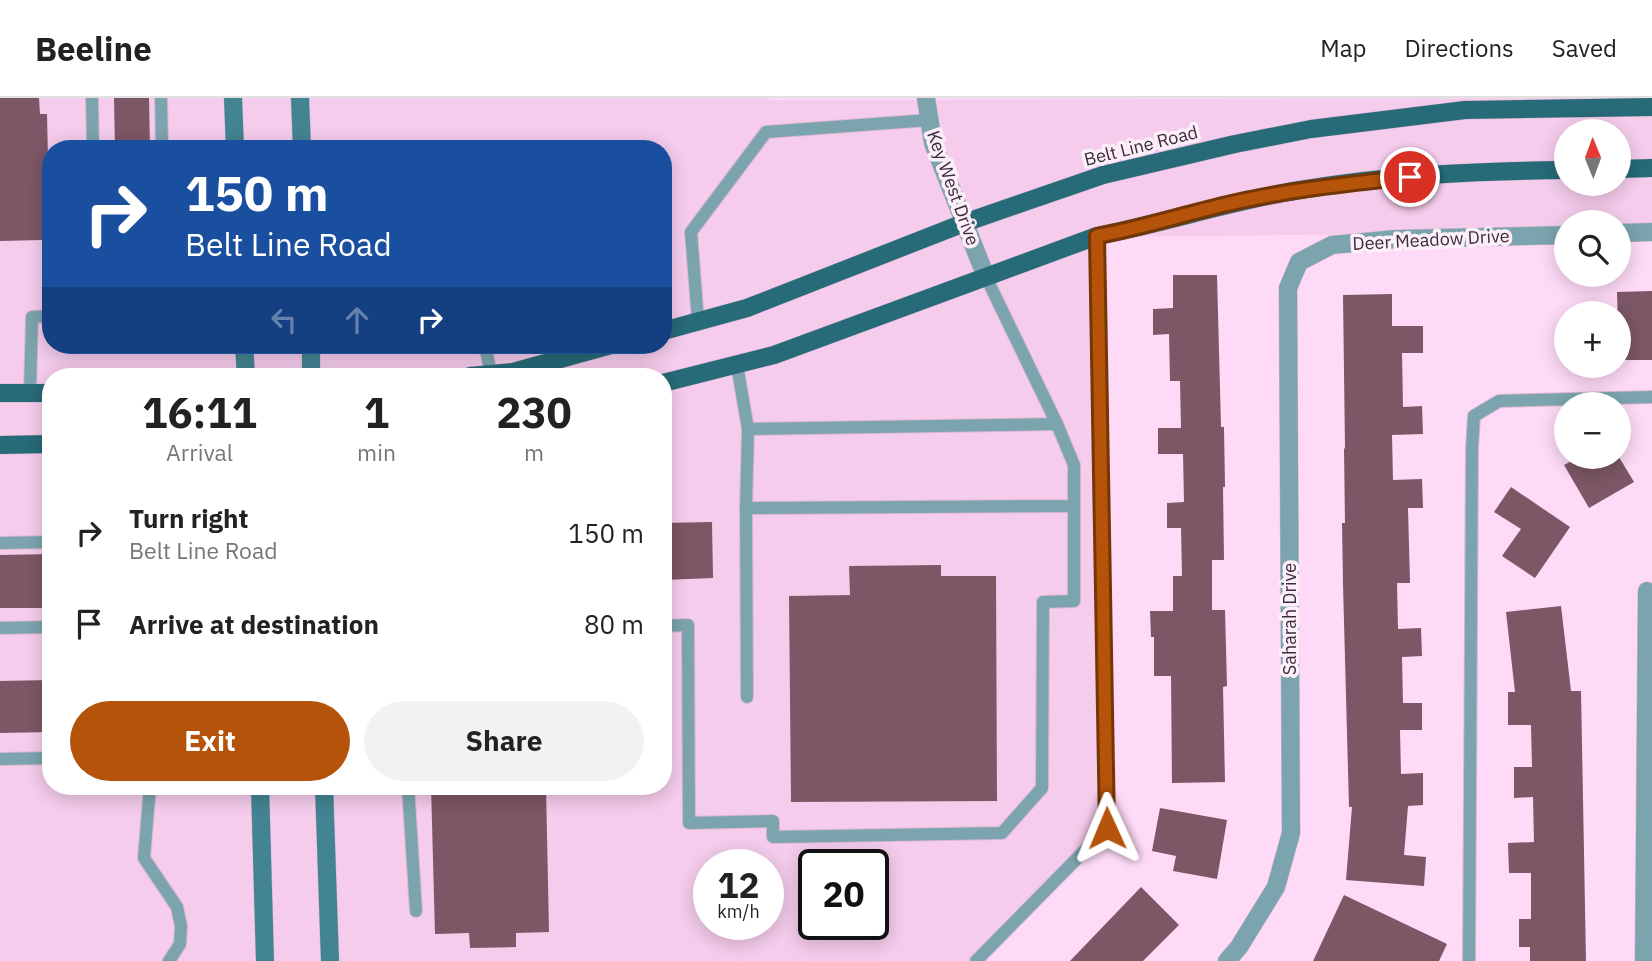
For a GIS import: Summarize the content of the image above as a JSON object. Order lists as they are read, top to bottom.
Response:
{
  "streets": {
    "main road": ["Belt Line Road"],
    "street": ["Key West Drive", "Deer Meadow Drive", "Saharah Drive"]
  },
  "crossings": [
    ["Belt Line Road", "Key West Drive"],
    ["Deer Meadow Drive", "Saharah Drive"]
  ],
  "north": "top",
  "page": {
    "header": "Beeline",
    "nav": ["Map", "Directions", "Saved"],
    "map_buttons": ["+", "−"],
    "turn": ["150 m", "Belt Line Road"],
    "eta": [
      "16:11",
      "Arrival",
      "1",
      "min",
      "230",
      "m"
    ],
    "list": [
      {
        "name": "Turn right",
        "note": "Belt Line Road",
        "value": "150 m"
      },
      {
        "name": "Arrive at destination",
        "value": "80 m"
      }
    ],
    "buttons": ["Exit", "Share"],
    "speed": "12 km/h",
    "limit": "20"
  }
}
